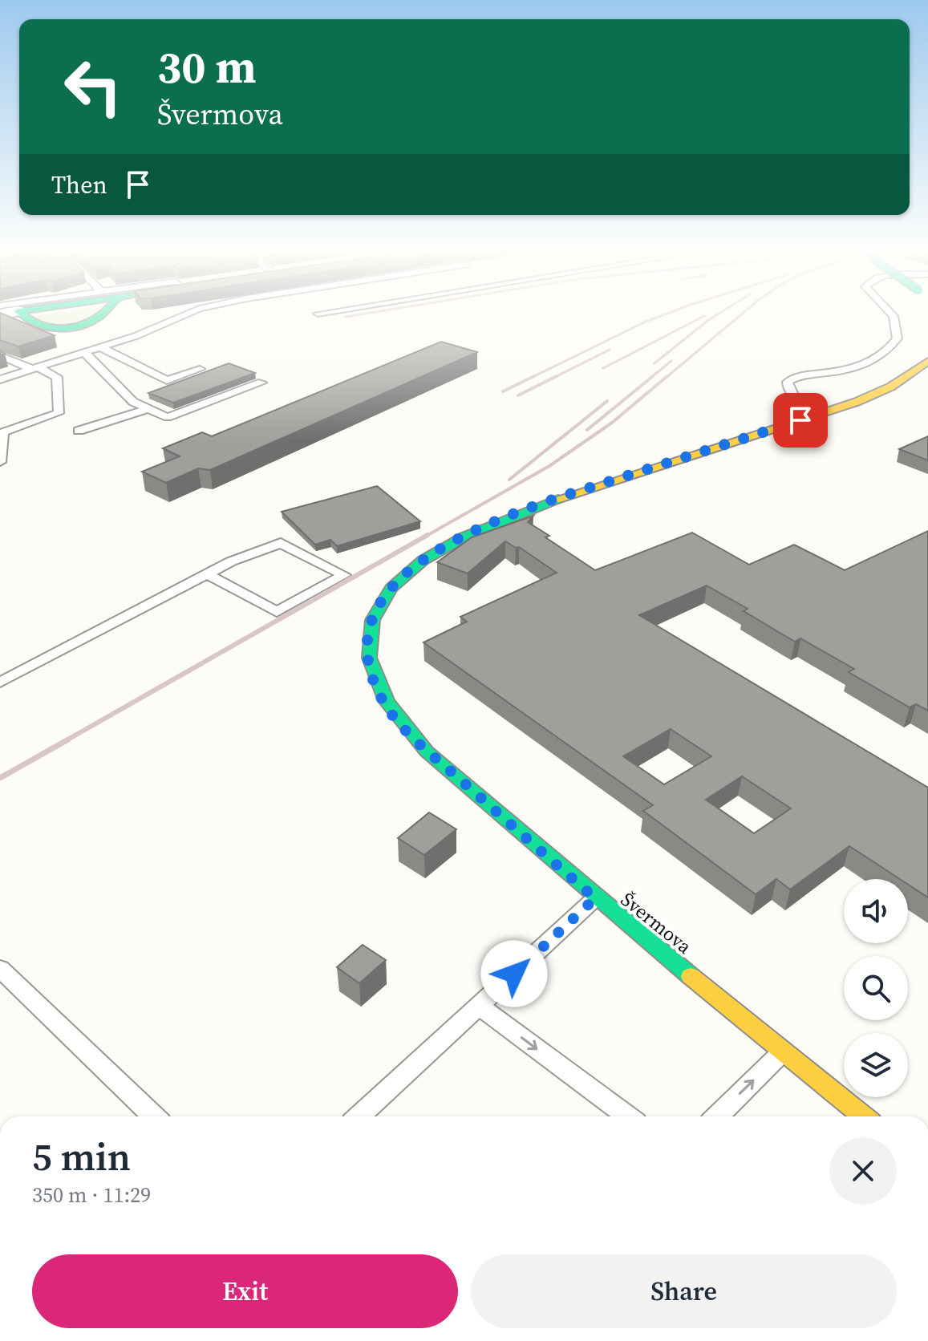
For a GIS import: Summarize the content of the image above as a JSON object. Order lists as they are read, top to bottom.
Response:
{
  "streets": {
    "street": ["Švermova"]
  },
  "page": {
    "turn": ["30 m", "Švermova"],
    "then": "Then",
    "heading": ["5 min", "350 m · 11:29"],
    "buttons": ["Exit", "Share"]
  }
}
